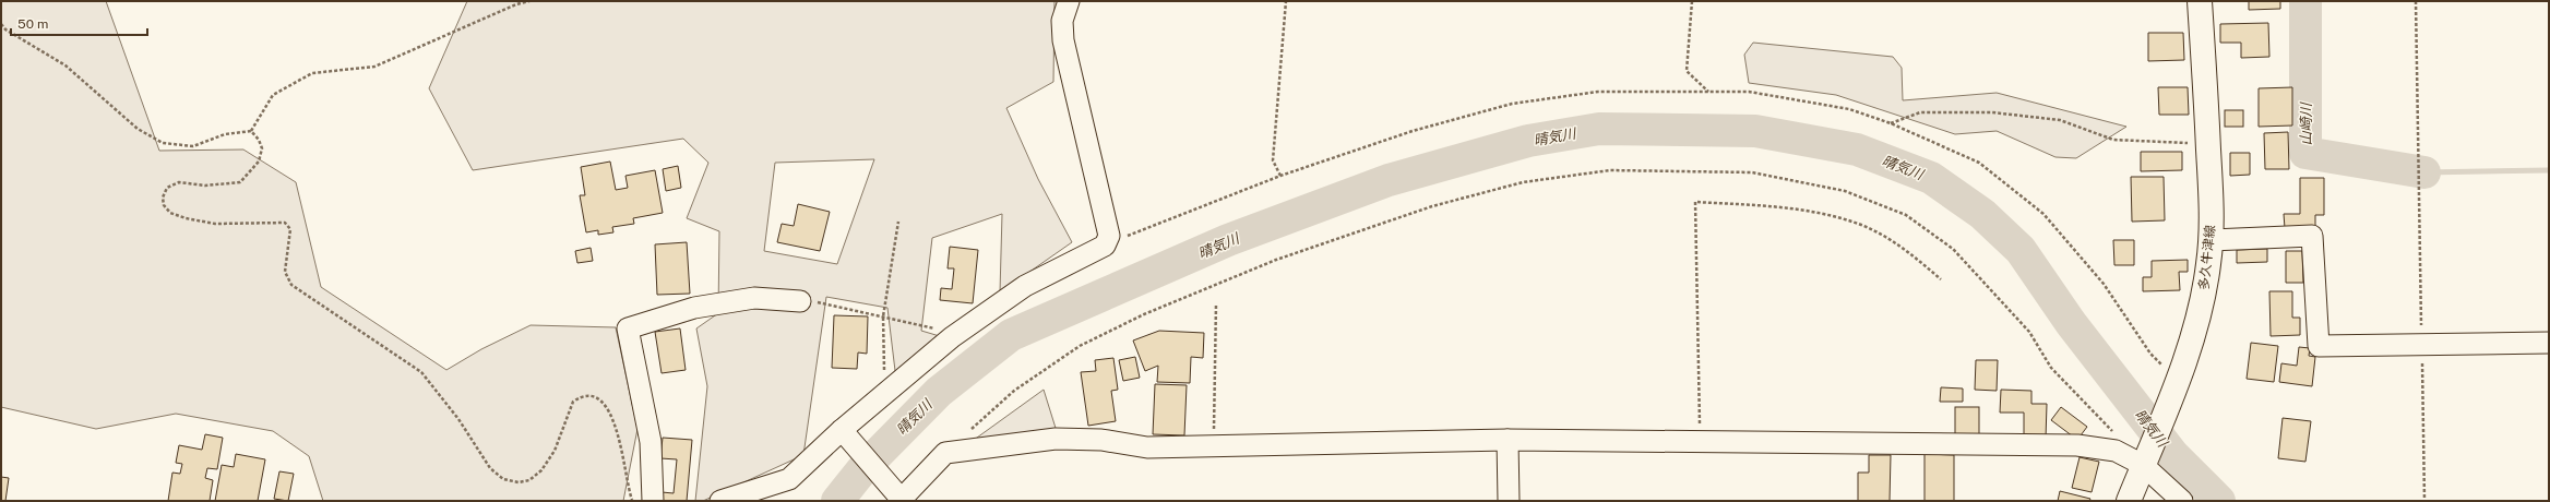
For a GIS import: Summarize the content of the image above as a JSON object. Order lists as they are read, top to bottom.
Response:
{
  "streets": {
    "main road": ["多久牛津線"]
  },
  "water": ["山崎川", "晴気川"],
  "scale_bar": "50 m"
}
